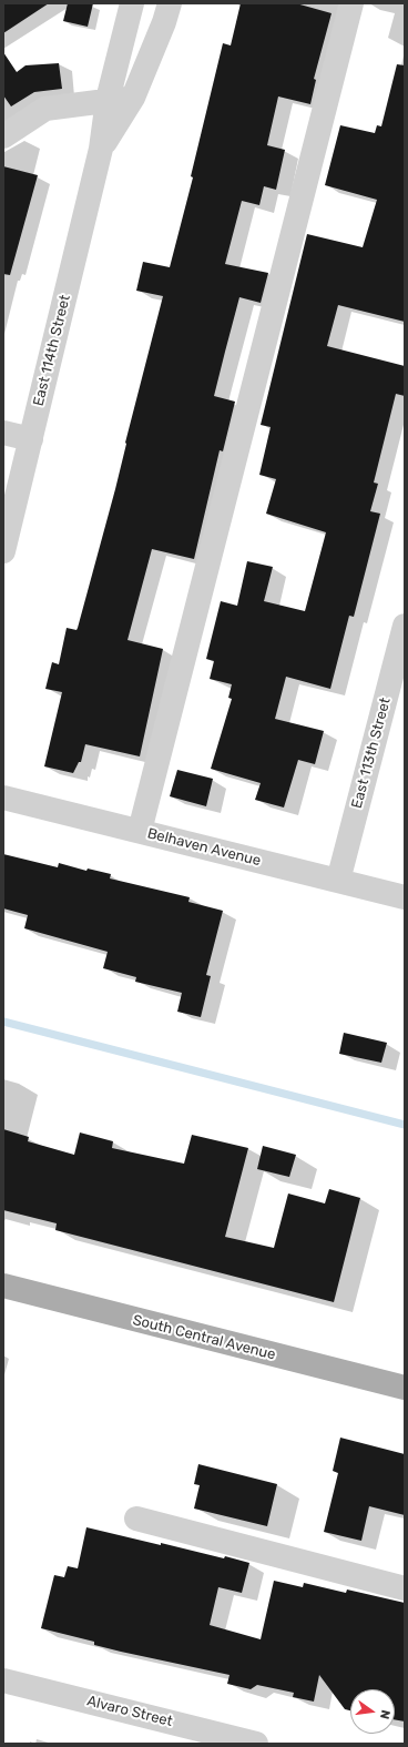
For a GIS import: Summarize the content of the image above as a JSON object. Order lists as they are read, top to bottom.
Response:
{
  "streets": {
    "main road": ["South Central Avenue"],
    "street": [
      "East 114th Street",
      "East 113th Street",
      "Belhaven Avenue",
      "Alvaro Street"
    ]
  },
  "crossings": [
    ["East 113th Street", "Belhaven Avenue"]
  ],
  "north": "right"
}
